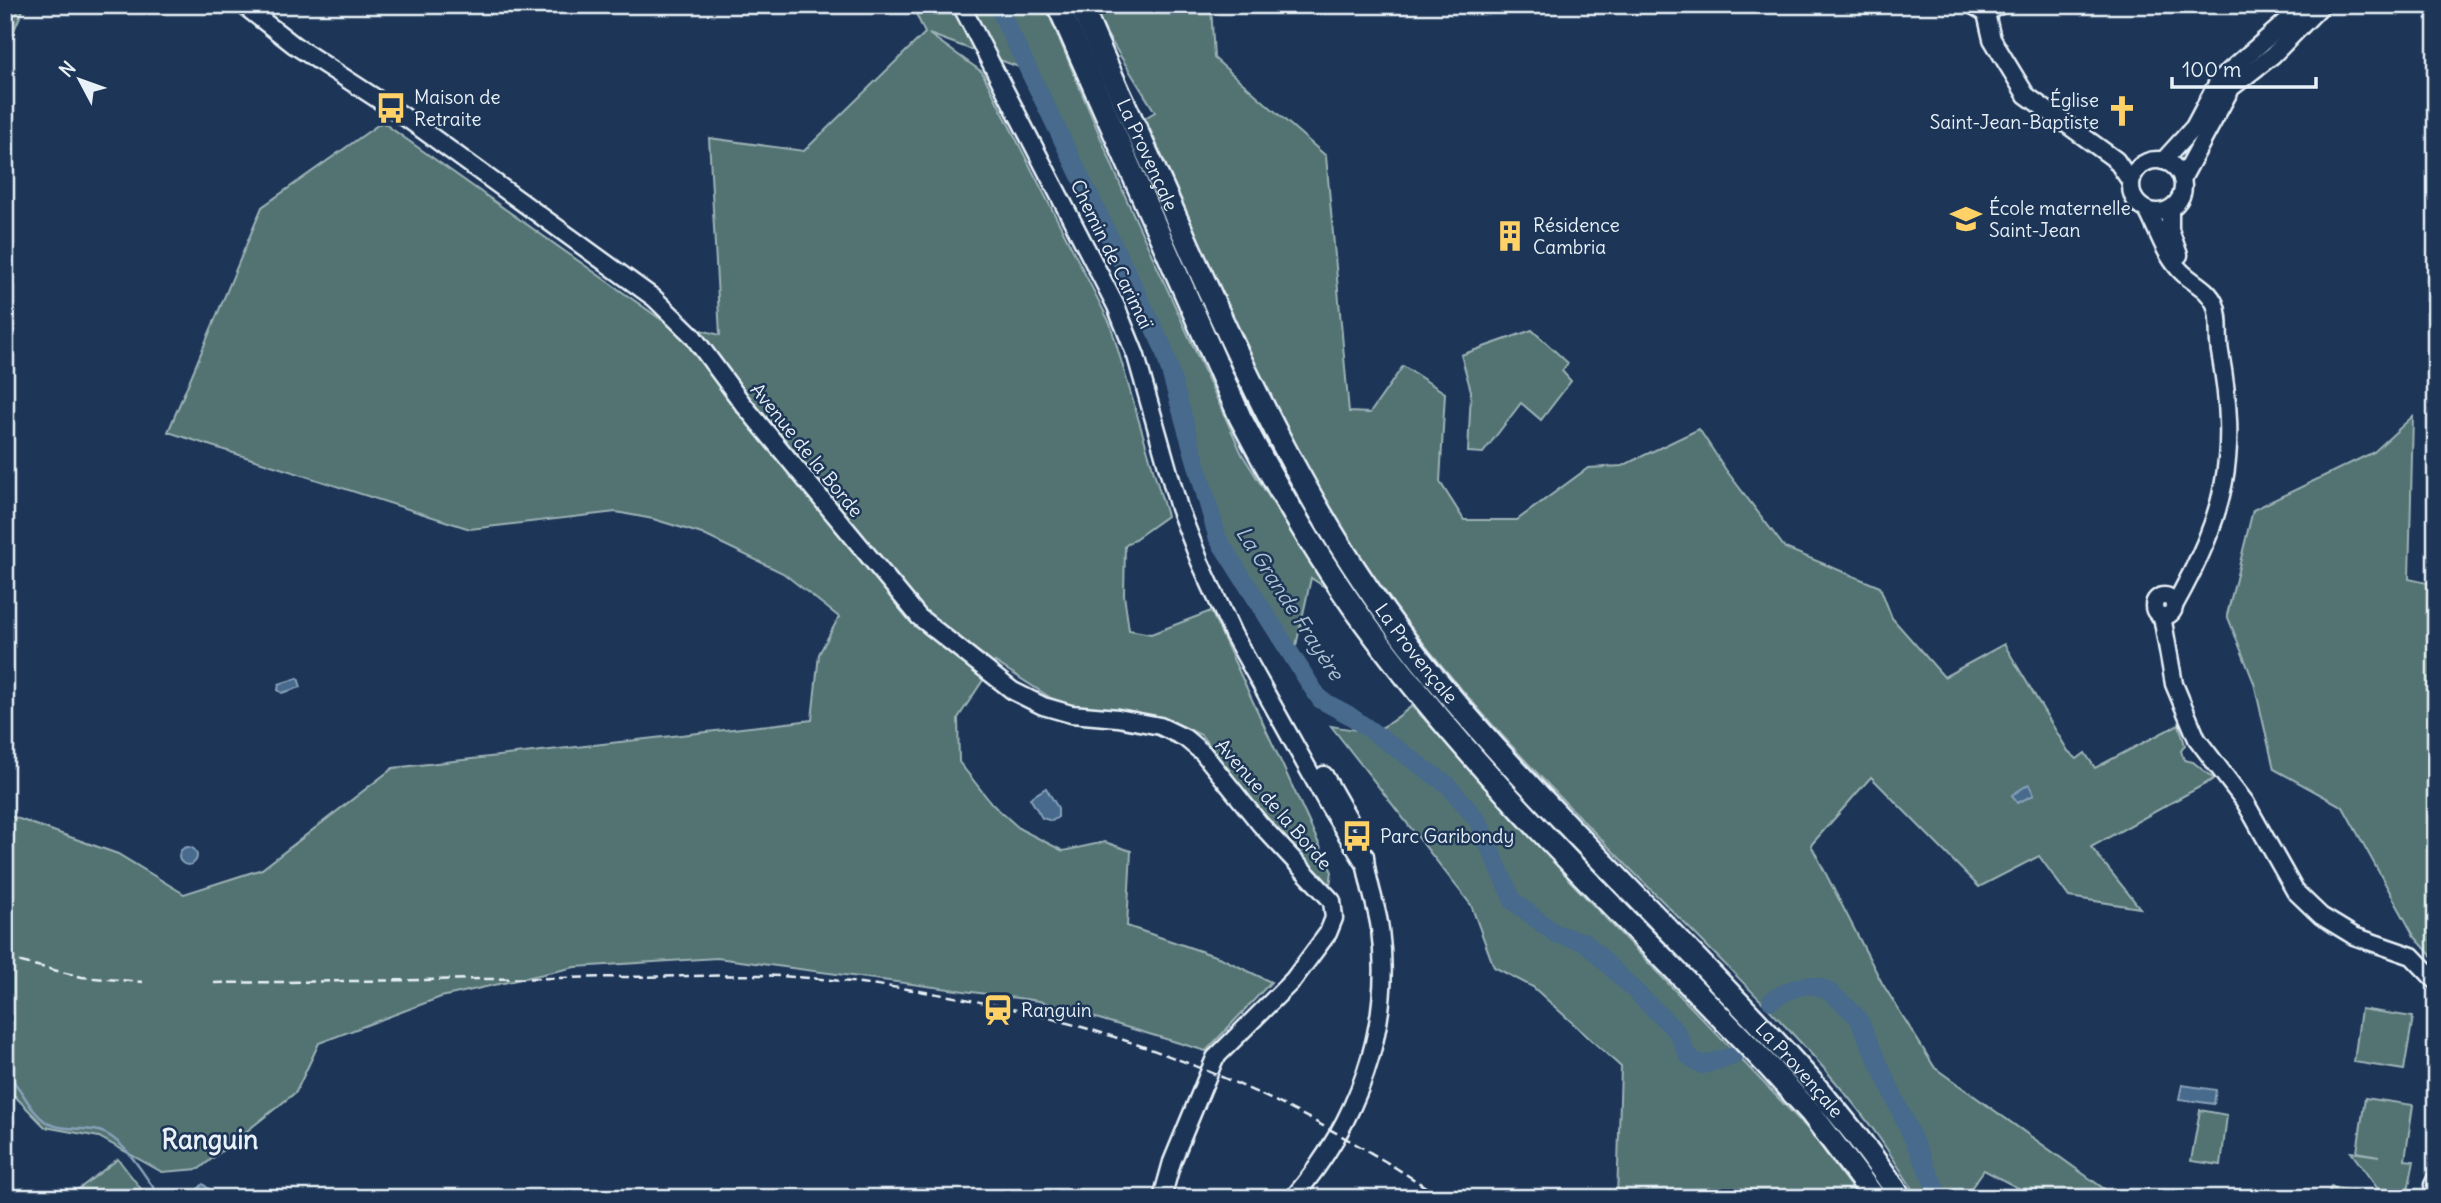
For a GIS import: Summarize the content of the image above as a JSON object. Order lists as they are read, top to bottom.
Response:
{
  "streets": {
    "highway": ["La Provençale"],
    "street": ["Chemin de Carimaï", "Avenue de la Borde"]
  },
  "districts": ["Ranguin"],
  "water": ["La Grande Frayère"],
  "places": {
    "bus stop": ["Maison de Retraite", "Parc Garibondy"],
    "church": ["Église Saint-Jean-Baptiste"],
    "school or university": ["École maternelle Saint-Jean"],
    "building": ["Résidence Cambria"],
    "station": ["Ranguin"]
  },
  "scale_bar": "100 m",
  "north": "top left"
}
